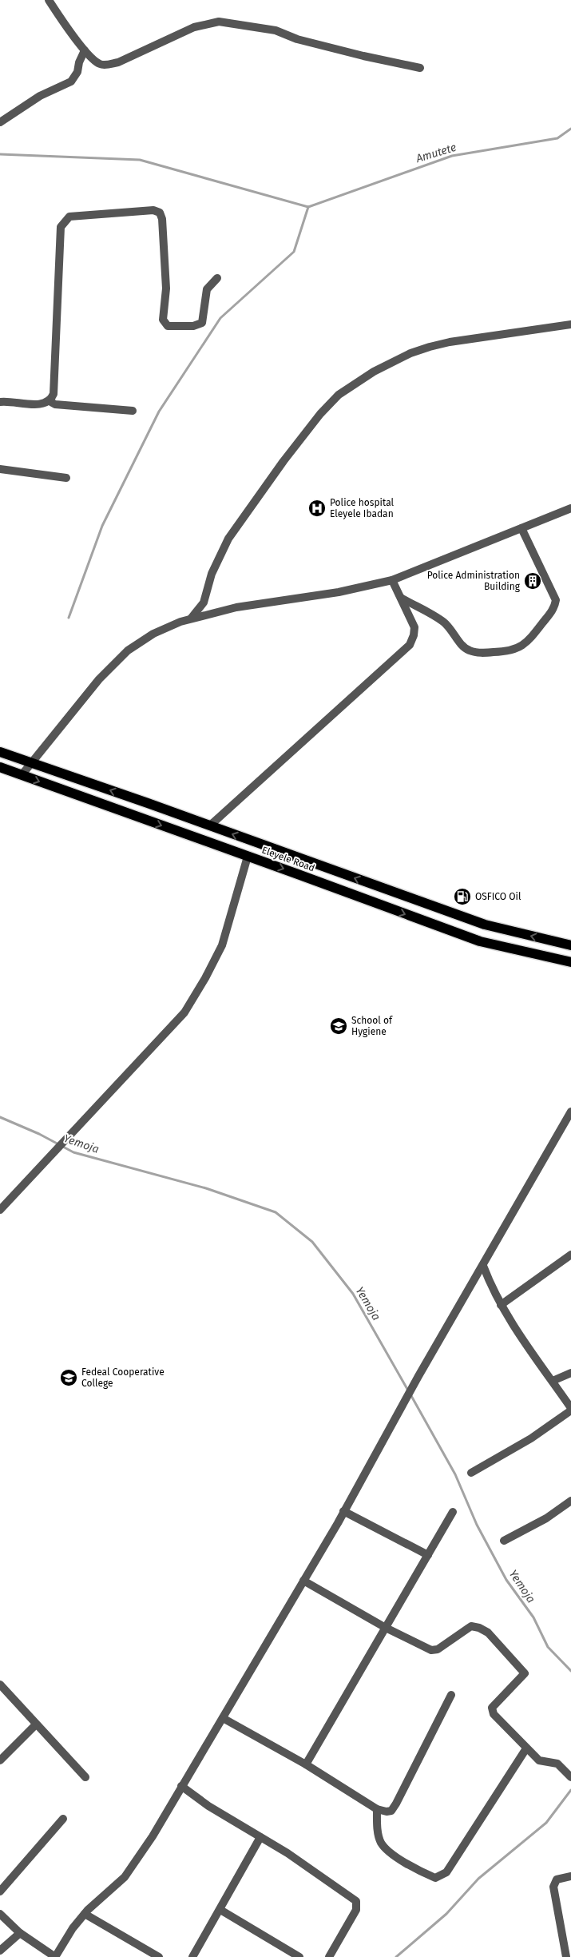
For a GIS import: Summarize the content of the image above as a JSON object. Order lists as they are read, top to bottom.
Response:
{
  "streets": {
    "main road": ["Eleyele Road"]
  },
  "water": ["Amutete", "Yemoja"],
  "places": {
    "hospital": ["Police hospital Eleyele Ibadan"],
    "building": ["Police Administration Building"],
    "fuel station": ["OSFICO Oil"],
    "school or university": ["School of Hygiene", "Fedeal Cooperative College"]
  }
}
